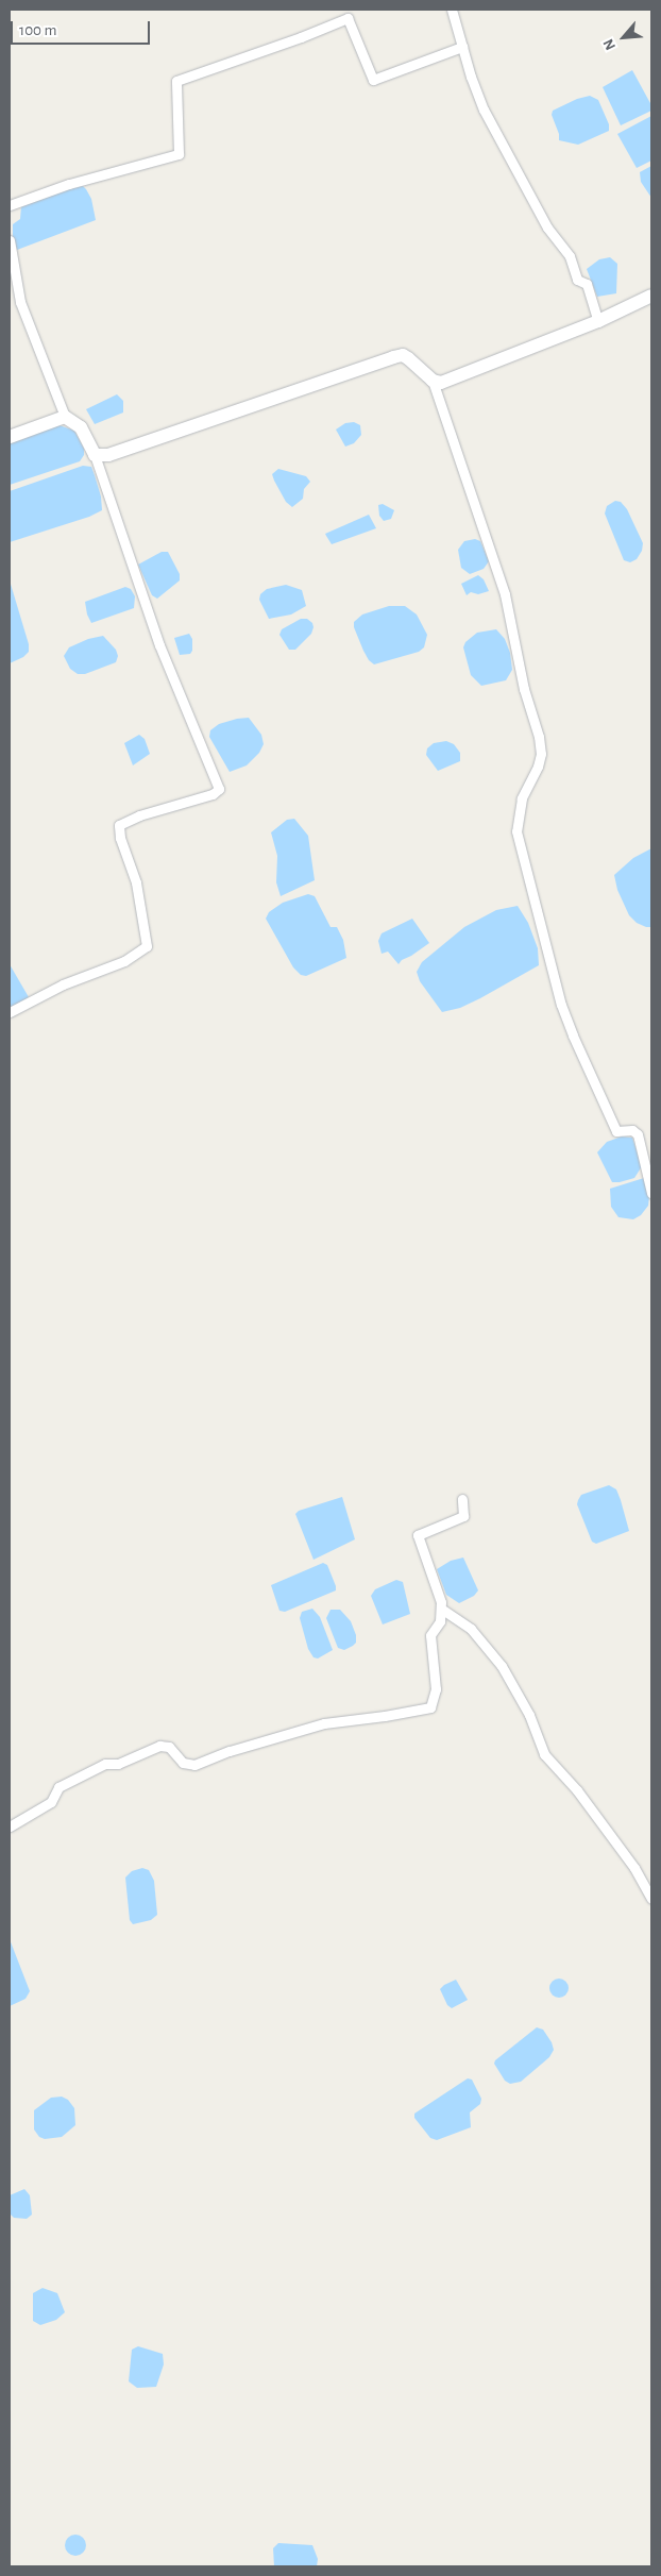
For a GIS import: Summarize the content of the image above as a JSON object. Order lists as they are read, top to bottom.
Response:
{
  "scale_bar": "100 m",
  "north": "bottom left"
}
